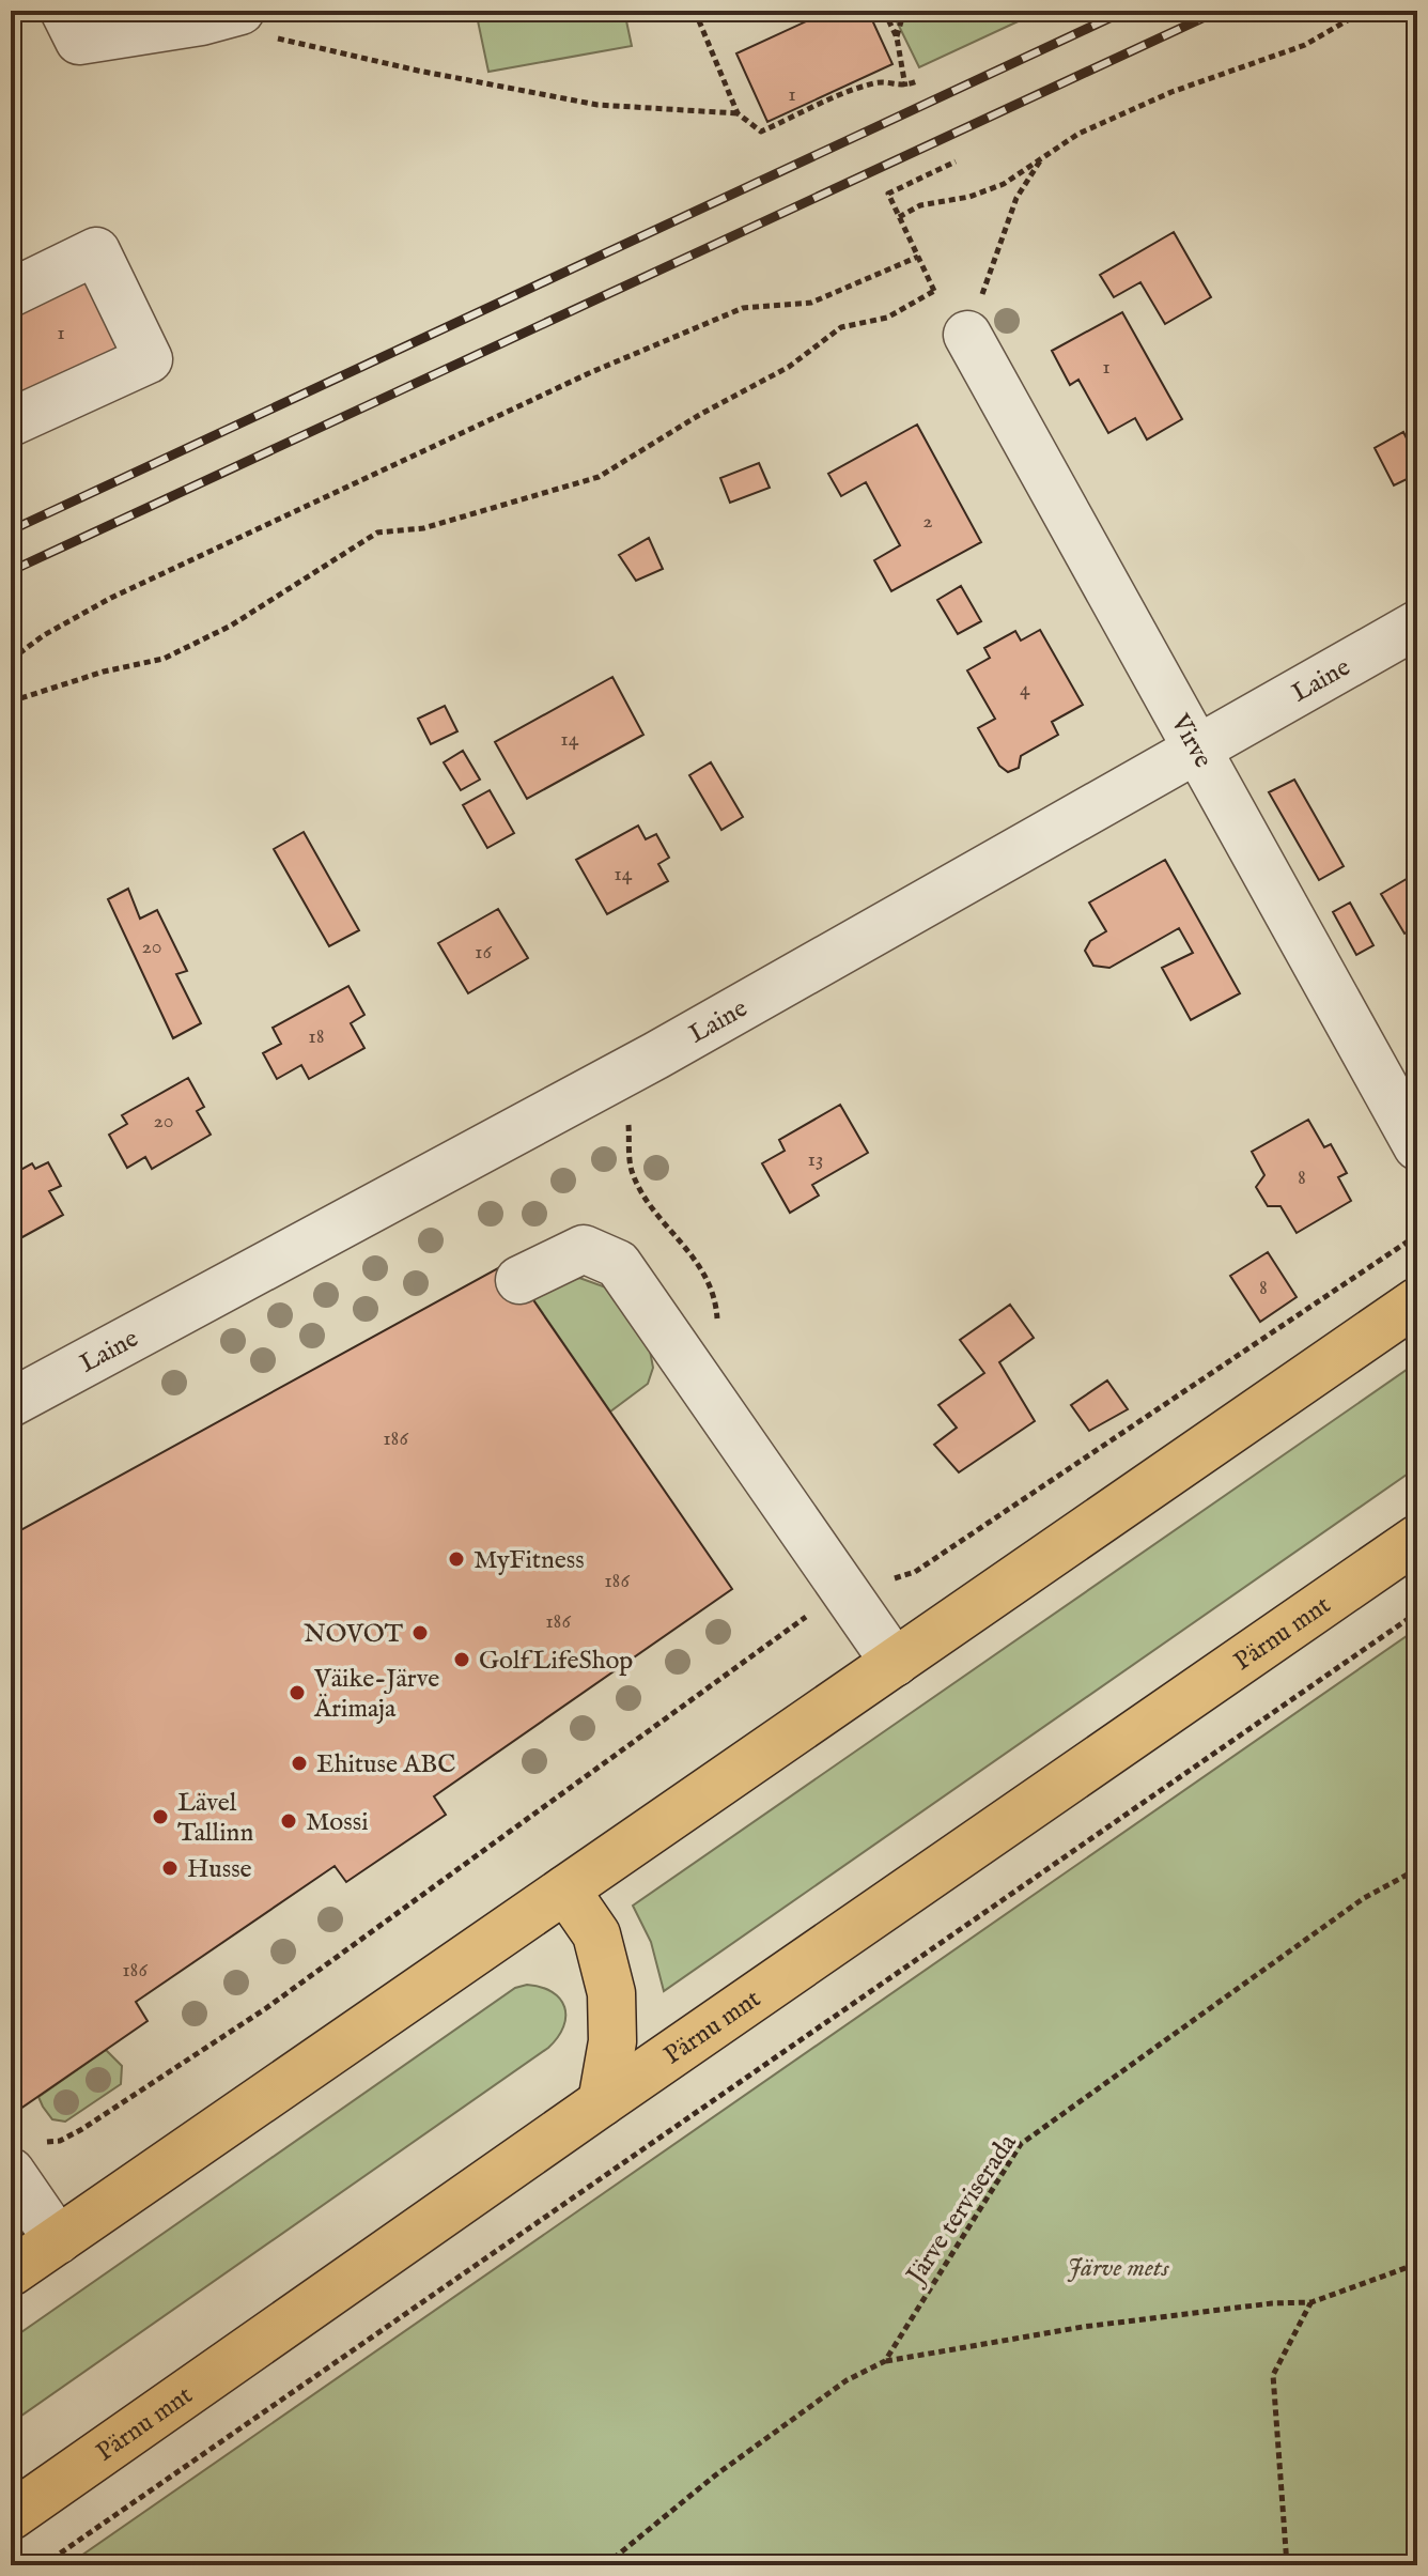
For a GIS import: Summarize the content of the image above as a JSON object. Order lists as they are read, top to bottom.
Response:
{
  "streets": {
    "highway": ["Pärnu mnt"],
    "street": ["Laine", "Virve"],
    "path": ["Järve terviserada"]
  },
  "crossings": [
    ["Laine", "Virve"]
  ],
  "parks": ["Järve mets"],
  "places": [
    "MyFitness",
    "NOVOT",
    "GolfLifeShop",
    "Väike-Järve Ärimaja",
    "Ehituse ABC",
    "Lävel Tallinn",
    "Mossi",
    "Husse"
  ],
  "house_numbers": [
    "1",
    "1",
    "1",
    "2",
    "4",
    "14",
    "14",
    "20",
    "16",
    "18",
    "20",
    "13",
    "8",
    "8",
    "186",
    "186",
    "186",
    "186"
  ]
}
